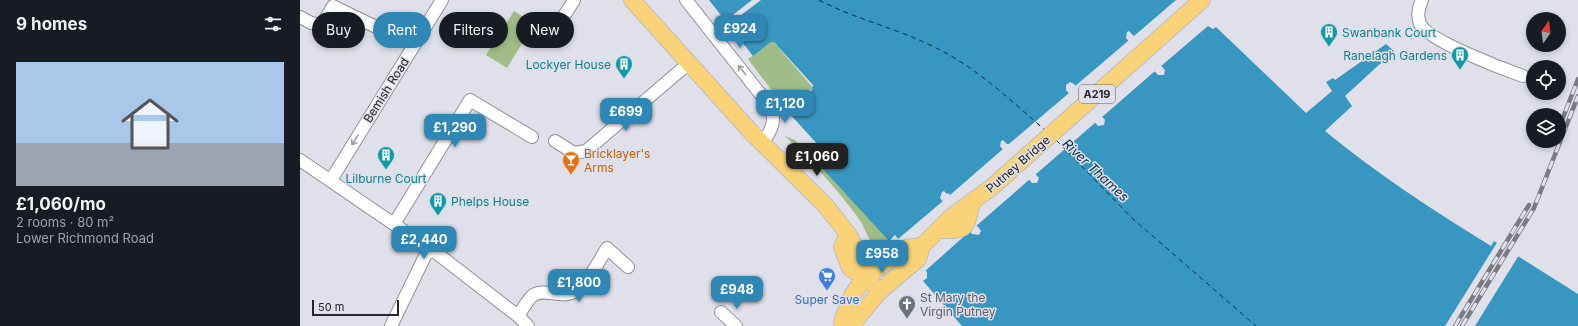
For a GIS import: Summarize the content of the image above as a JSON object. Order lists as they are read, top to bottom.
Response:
{
  "streets": {
    "main road": ["A219", "Putney Bridge"],
    "street": ["Bemish Road"]
  },
  "one_way": ["Bemish Road"],
  "water": ["River Thames"],
  "places": {
    "building": [
      "Swanbank Court",
      "Ranelagh Gardens",
      "Lockyer House",
      "Lilburne Court",
      "Phelps House"
    ],
    "bar": ["Bricklayer's Arms"],
    "supermarket": ["Super Save"],
    "church": ["St Mary the Virgin Putney"]
  },
  "scale_bar": "50 m",
  "north": "top",
  "page": {
    "heading": "9 homes",
    "chip": [
      "Buy",
      "Rent",
      "Filters",
      "New"
    ],
    "price": [
      "£924",
      "£1,120",
      "£699",
      "£1,290",
      "£1,060",
      "£2,440",
      "£958",
      "£1,800",
      "£948"
    ],
    "list": [
      {
        "name": "£1,060/mo",
        "note": "2 rooms · 80 m² · Lower Richmond Road"
      }
    ],
    "scale": "50 m"
  }
}
